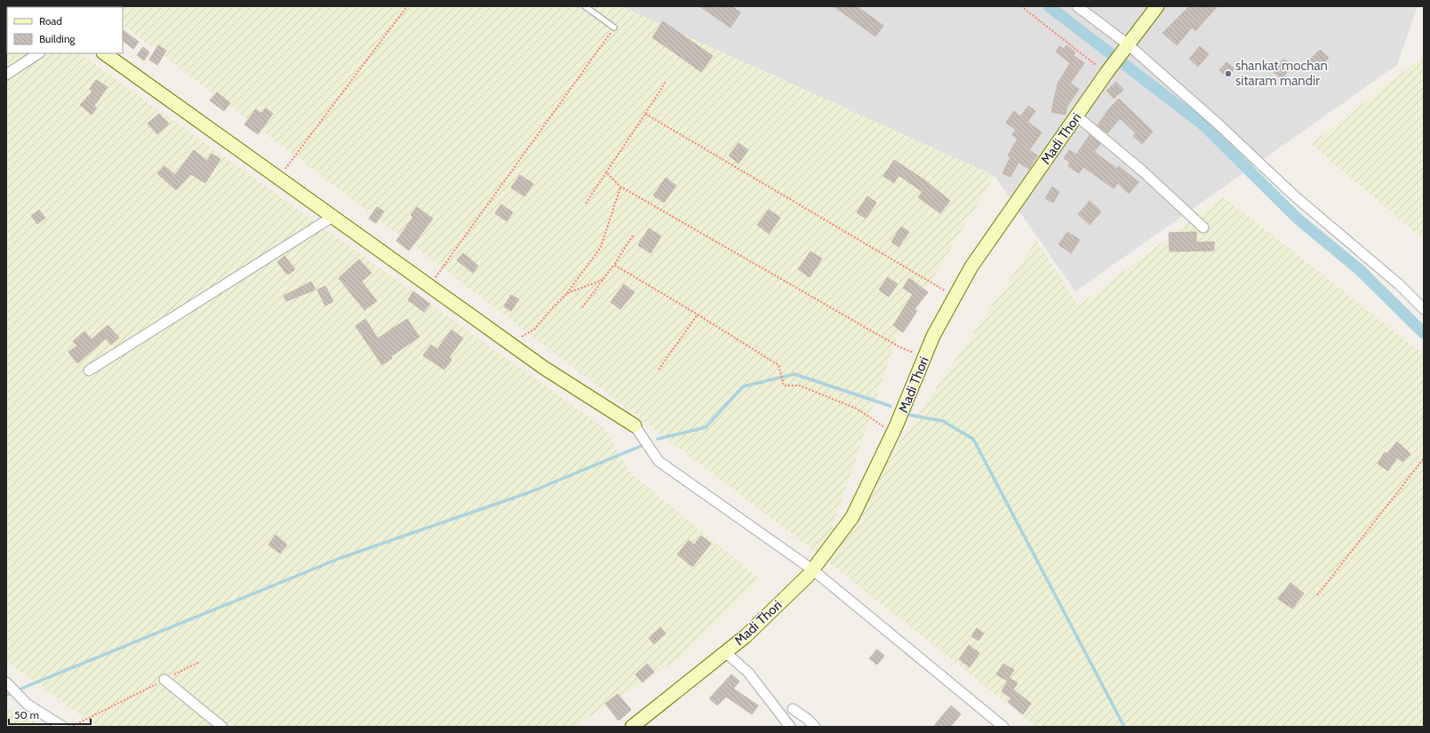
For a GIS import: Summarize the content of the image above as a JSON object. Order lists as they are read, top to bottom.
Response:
{
  "streets": {
    "main road": ["Madi Thori"]
  },
  "places": ["shankat mochan sitaram mandir"],
  "legend": ["Road", "Building"],
  "scale_bar": "50 m"
}
